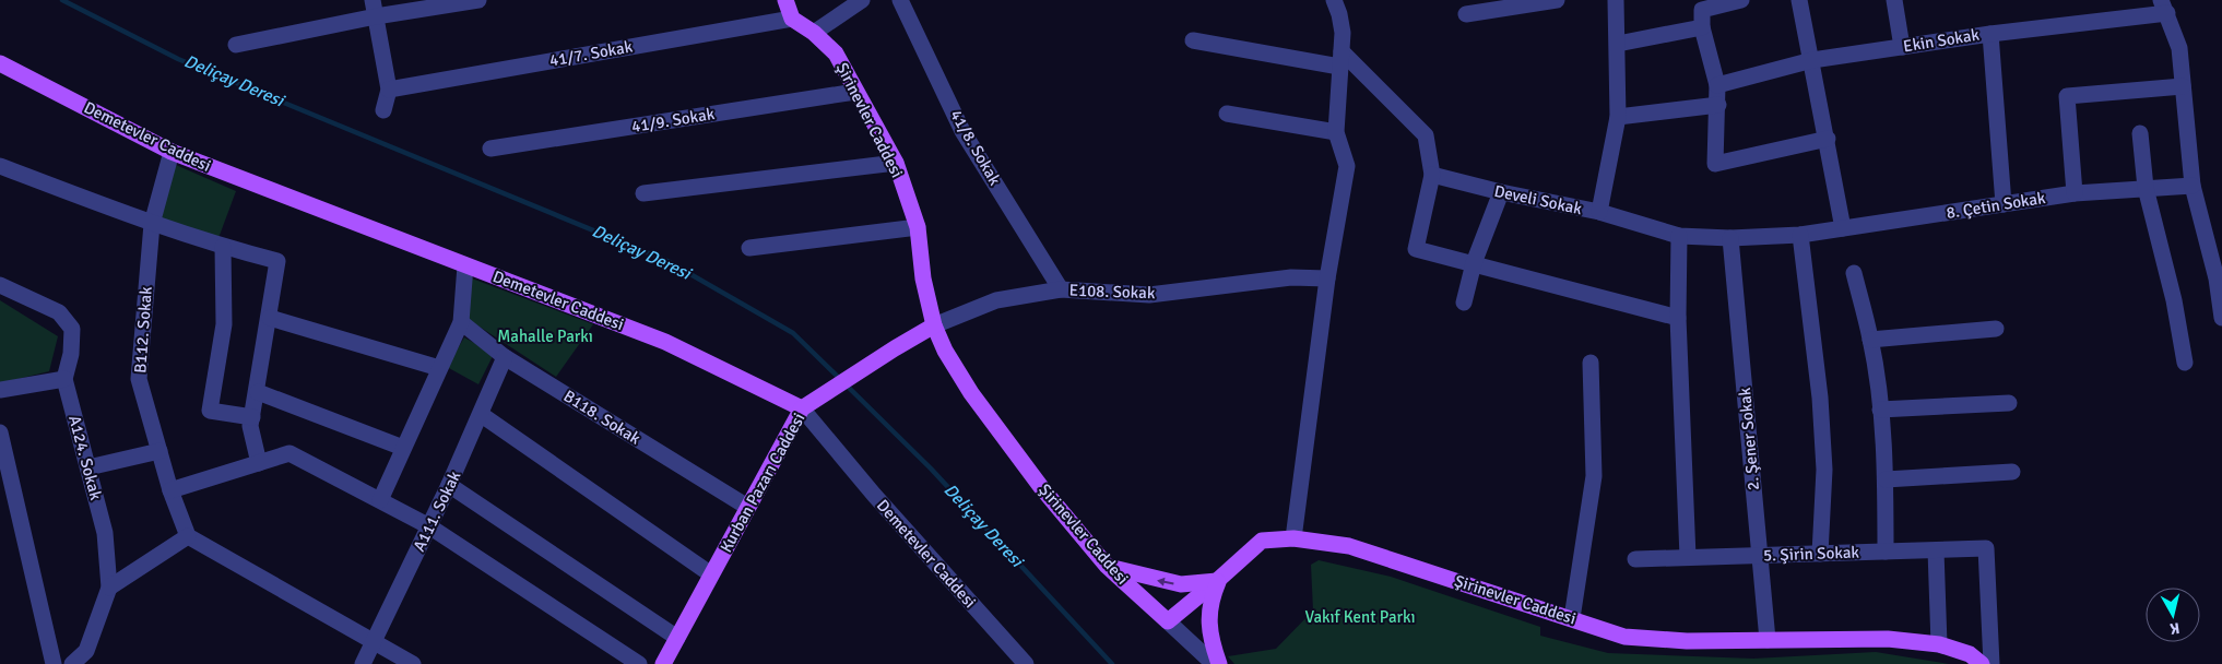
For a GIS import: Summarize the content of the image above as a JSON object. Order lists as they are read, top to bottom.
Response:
{
  "streets": {
    "main road": ["Şirinevler Caddesi", "Demetevler Caddesi", "Kurban Pazarı Caddesi"],
    "street": [
      "Ekin Sokak",
      "41/7. Sokak",
      "41/9. Sokak",
      "41/8. Sokak",
      "Develi Sokak",
      "8. Çetin Sokak",
      "E108. Sokak",
      "B112. Sokak",
      "B118. Sokak",
      "2. Şener Sokak",
      "A124. Sokak",
      "A111. Sokak",
      "5. Şirin Sokak"
    ]
  },
  "crossings": [
    ["41/7. Sokak", "Şirinevler Caddesi"],
    ["41/9. Sokak", "Şirinevler Caddesi"],
    ["Şirinevler Caddesi", "E108. Sokak"],
    ["Şirinevler Caddesi", "2. Şener Sokak"],
    ["Şirinevler Caddesi", "Kurban Pazarı Caddesi"],
    ["Demetevler Caddesi", "B112. Sokak"],
    ["Demetevler Caddesi", "Kurban Pazarı Caddesi"],
    ["41/8. Sokak", "E108. Sokak"],
    ["Develi Sokak", "8. Çetin Sokak"],
    ["Develi Sokak", "2. Şener Sokak"],
    ["E108. Sokak", "Kurban Pazarı Caddesi"],
    ["B118. Sokak", "Kurban Pazarı Caddesi"],
    ["B118. Sokak", "A111. Sokak"],
    ["2. Şener Sokak", "5. Şirin Sokak"]
  ],
  "water": ["Deliçay Deresi"],
  "parks": ["Mahalle Parkı", "Vakıf Kent Parkı"],
  "north": "bottom"
}
